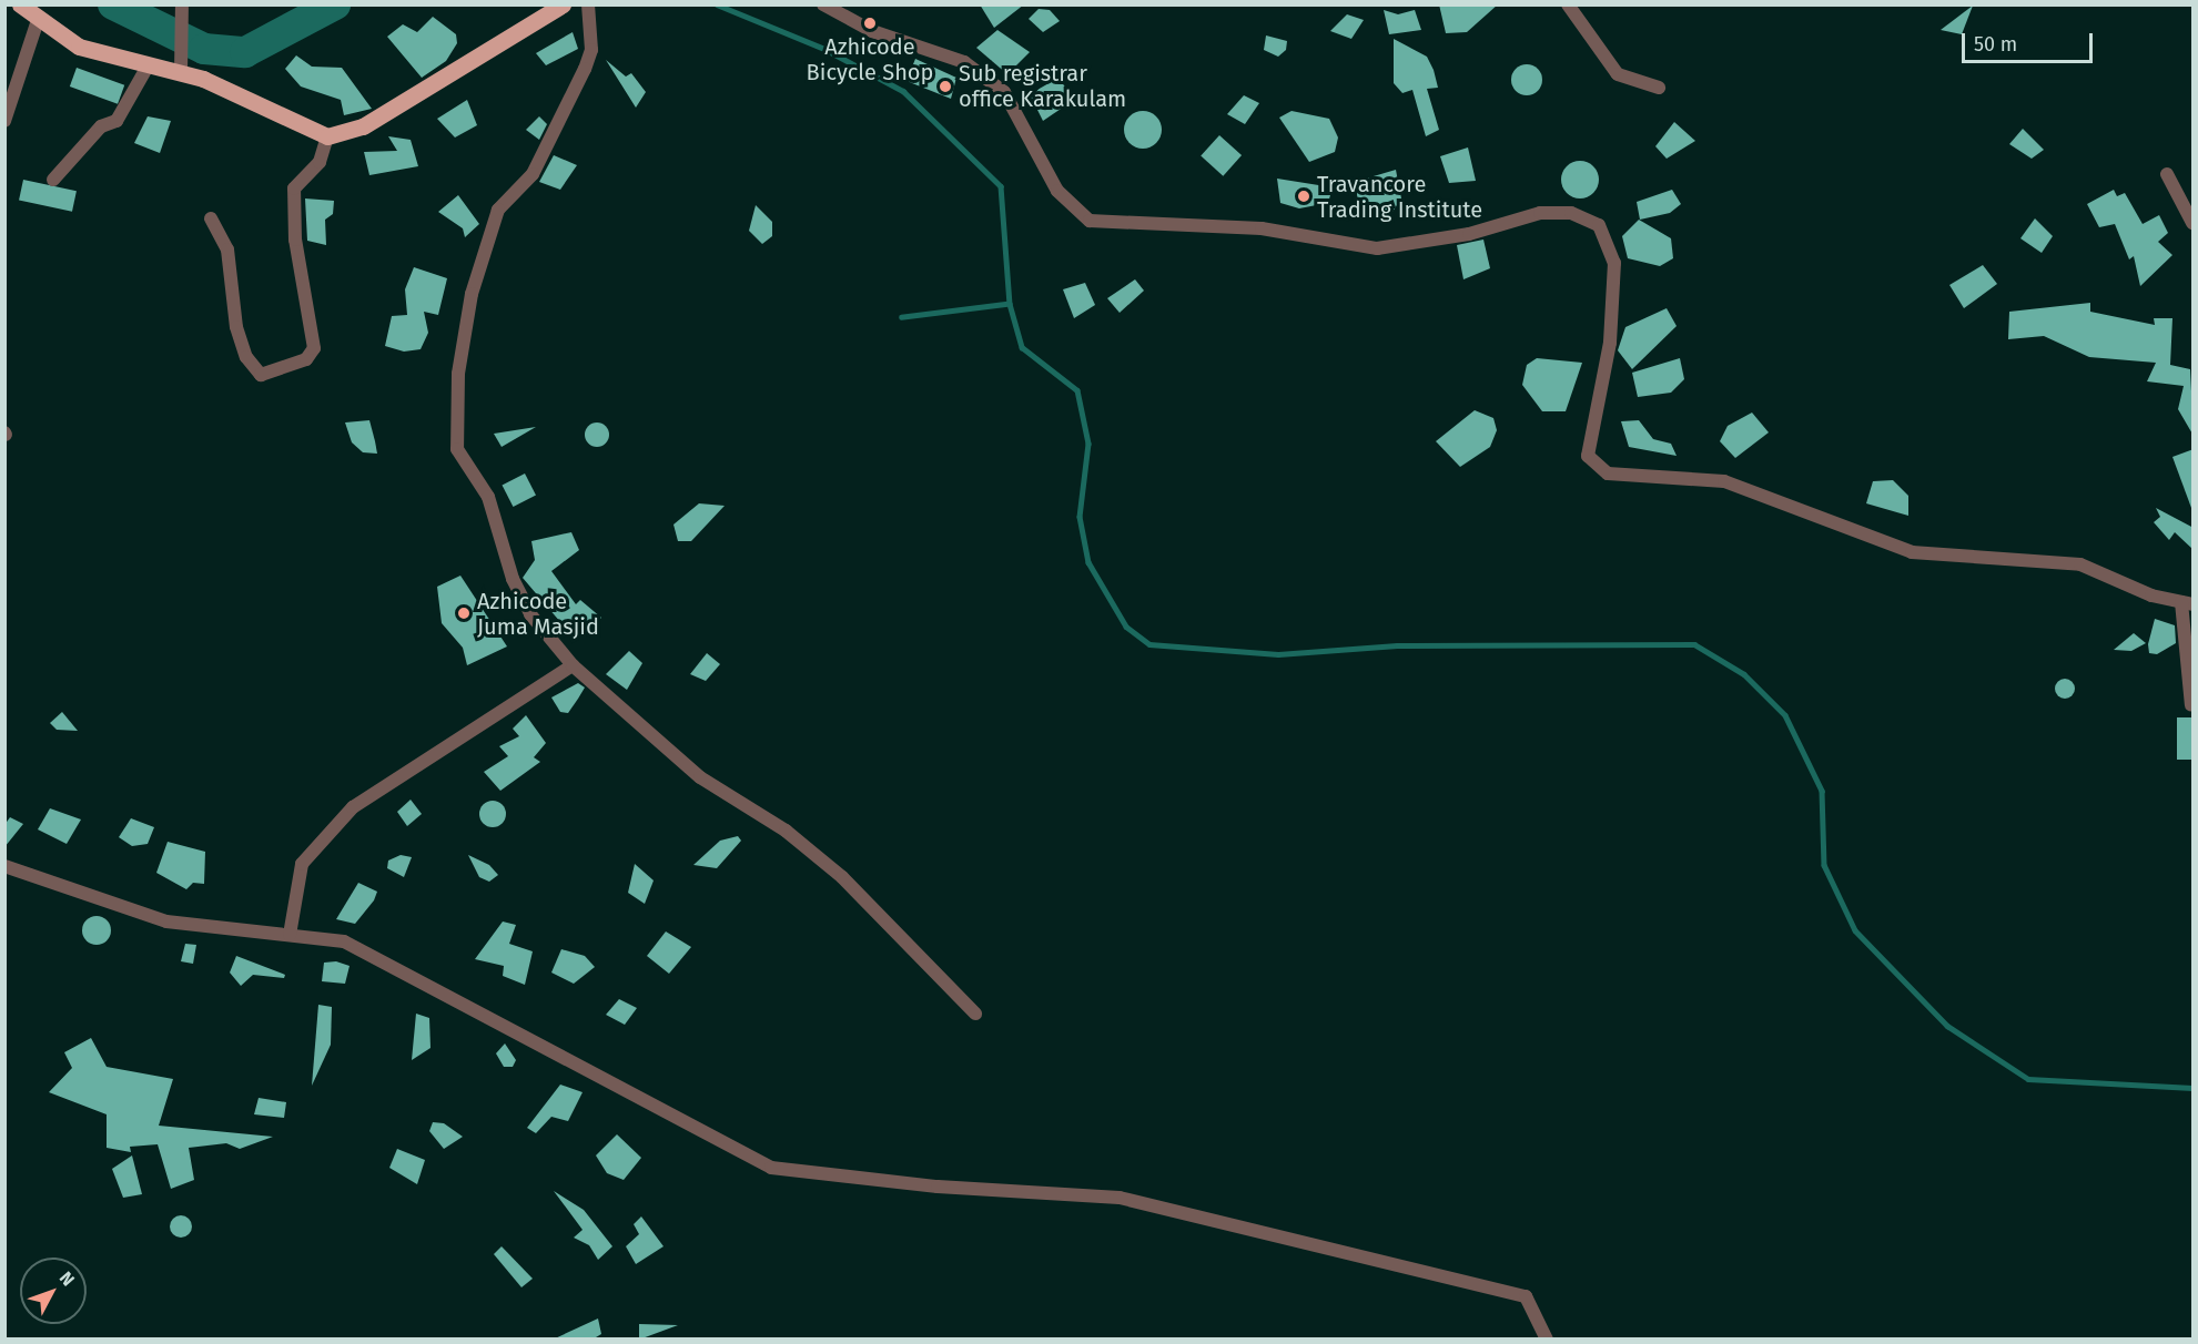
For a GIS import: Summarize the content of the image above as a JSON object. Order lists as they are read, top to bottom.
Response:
{
  "places": [
    "Azhicode Bicycle Shop",
    "Sub registrar office Karakulam",
    "Travancore Trading Institute",
    "Azhicode Juma Masjid"
  ],
  "scale_bar": "50 m",
  "north": "top right"
}
